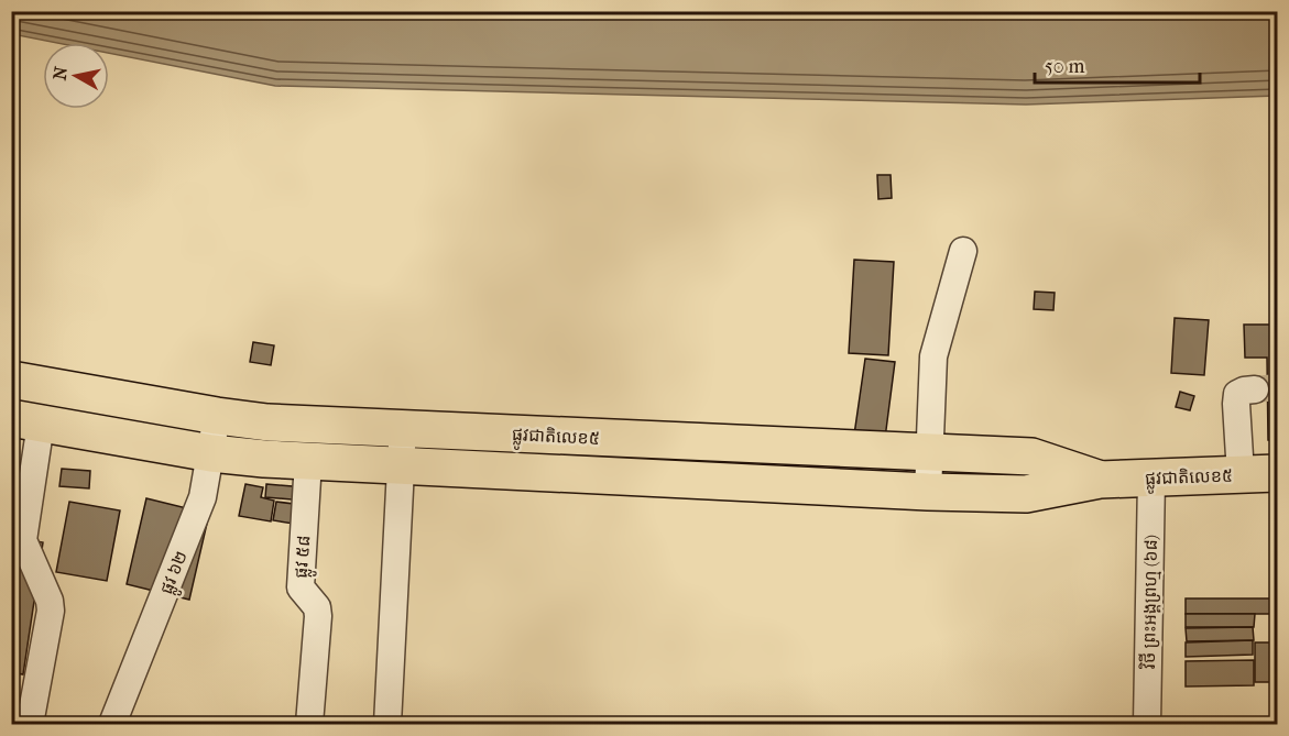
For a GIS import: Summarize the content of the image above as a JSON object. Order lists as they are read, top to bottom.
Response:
{
  "streets": {
    "highway": ["ផ្លូវជាតិលេខ៥"],
    "street": ["ផ្លូវ ៥៨", "ផ្លូវ ៦២", "វិថី ព្រះអង្គព្រហ្ម (៦៨)"]
  },
  "crossings": [
    ["ផ្លូវជាតិលេខ៥", "ផ្លូវ ៥៨"],
    ["ផ្លូវជាតិលេខ៥", "ផ្លូវ ៦២"],
    ["ផ្លូវជាតិលេខ៥", "វិថី ព្រះអង្គព្រហ្ម (៦៨)"]
  ],
  "scale_bar": "50 m",
  "north": "left"
}
